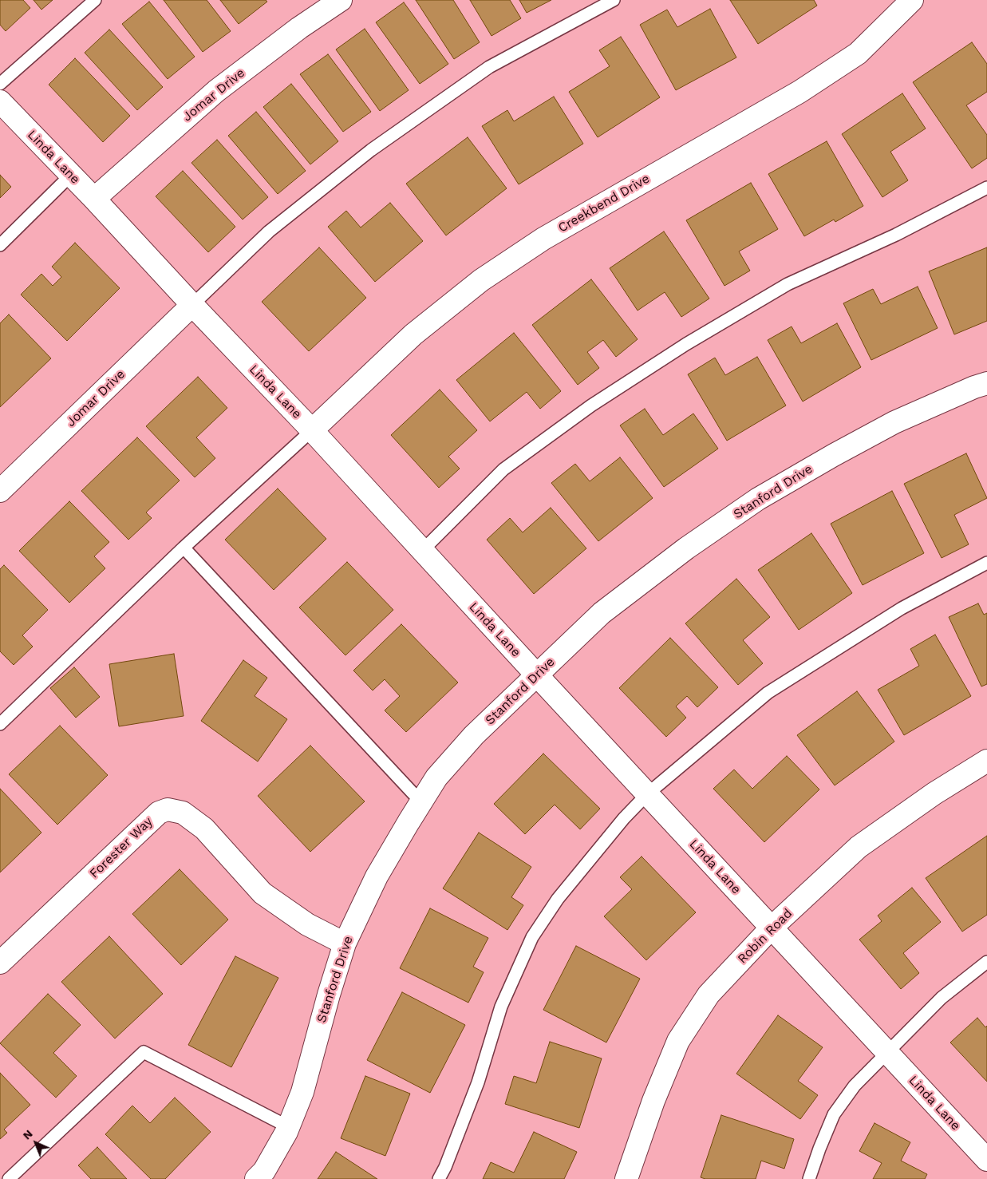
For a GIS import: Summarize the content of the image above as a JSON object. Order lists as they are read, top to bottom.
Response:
{
  "streets": {
    "street": [
      "Jomar Drive",
      "Linda Lane",
      "Creekbend Drive",
      "Stanford Drive",
      "Forester Way",
      "Robin Road"
    ]
  },
  "crossings": [
    ["Jomar Drive", "Linda Lane"],
    ["Linda Lane", "Creekbend Drive"],
    ["Linda Lane", "Stanford Drive"],
    ["Linda Lane", "Robin Road"],
    ["Stanford Drive", "Forester Way"]
  ],
  "north": "top left"
}
